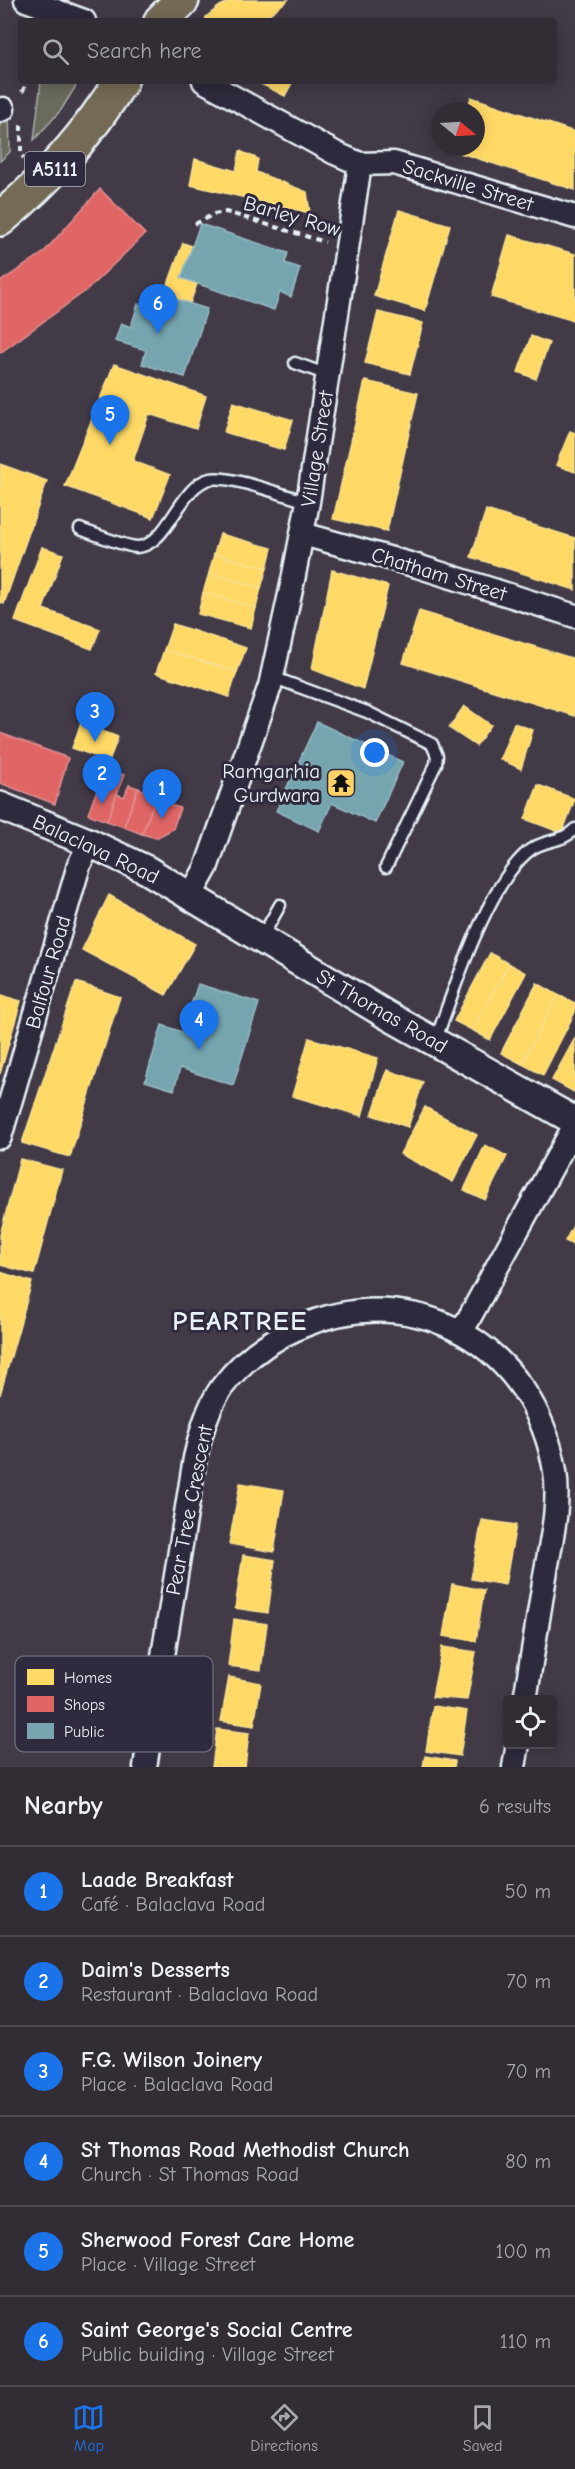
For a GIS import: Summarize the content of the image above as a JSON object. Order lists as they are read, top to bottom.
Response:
{
  "streets": {
    "highway": ["A5111"],
    "street": [
      "Sackville Street",
      "Village Street",
      "Chatham Street",
      "Balaclava Road",
      "Balfour Road",
      "St Thomas Road",
      "Pear Tree Crescent"
    ],
    "path": ["Barley Row"]
  },
  "crossings": [
    ["Sackville Street", "Village Street"],
    ["Barley Row", "Village Street"],
    ["Village Street", "Chatham Street"],
    ["Village Street", "Balaclava Road"],
    ["Village Street", "St Thomas Road"],
    ["Balaclava Road", "Balfour Road"],
    ["Balaclava Road", "St Thomas Road"]
  ],
  "districts": ["PEARTREE"],
  "places": {
    "temple": ["Ramgarhia Gurdwara"]
  },
  "legend": ["Homes", "Shops", "Public"],
  "north": "right",
  "page": {
    "search": "Search here",
    "pins": [
      "6",
      "5",
      "3",
      "2",
      "1",
      "4"
    ],
    "heading": ["Nearby", "6 results"],
    "list": [
      {
        "mark": "1",
        "name": "Laade Breakfast",
        "note": "Café · Balaclava Road",
        "value": "50 m"
      },
      {
        "mark": "2",
        "name": "Daim's Desserts",
        "note": "Restaurant · Balaclava Road",
        "value": "70 m"
      },
      {
        "mark": "3",
        "name": "F.G. Wilson Joinery",
        "note": "Place · Balaclava Road",
        "value": "70 m"
      },
      {
        "mark": "4",
        "name": "St Thomas Road Methodist Church",
        "note": "Church · St Thomas Road",
        "value": "80 m"
      },
      {
        "mark": "5",
        "name": "Sherwood Forest Care Home",
        "note": "Place · Village Street",
        "value": "100 m"
      },
      {
        "mark": "6",
        "name": "Saint George's Social Centre",
        "note": "Public building · Village Street",
        "value": "110 m"
      }
    ],
    "nav": ["Map", "Directions", "Saved"]
  }
}
